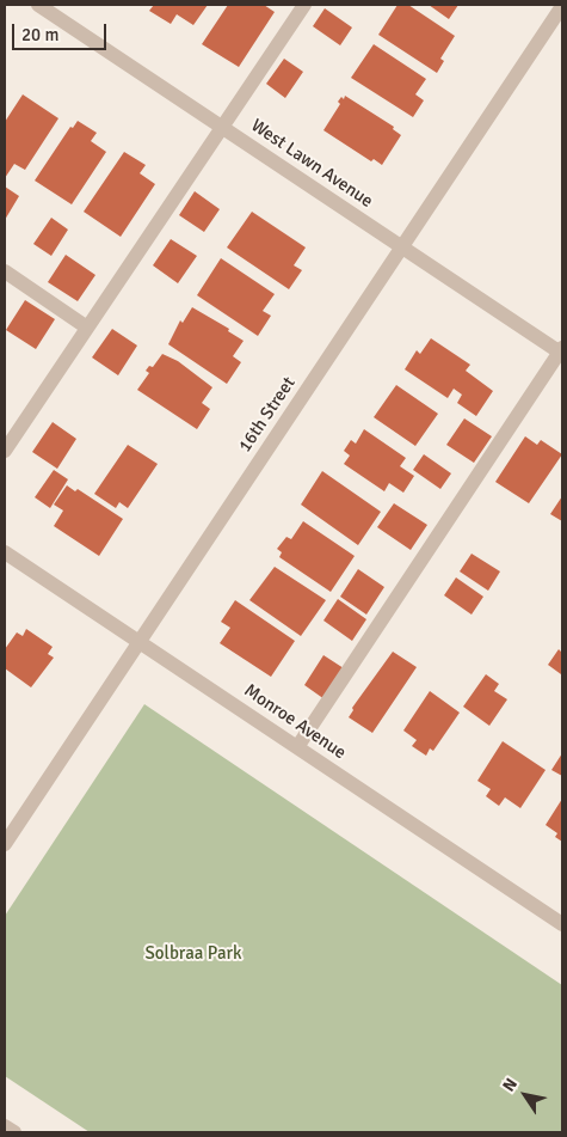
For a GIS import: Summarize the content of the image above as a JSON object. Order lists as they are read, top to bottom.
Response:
{
  "streets": {
    "street": ["West Lawn Avenue", "16th Street", "Monroe Avenue"]
  },
  "crossings": [
    ["West Lawn Avenue", "16th Street"],
    ["16th Street", "Monroe Avenue"]
  ],
  "parks": ["Solbraa Park"],
  "scale_bar": "20 m",
  "north": "top left"
}
